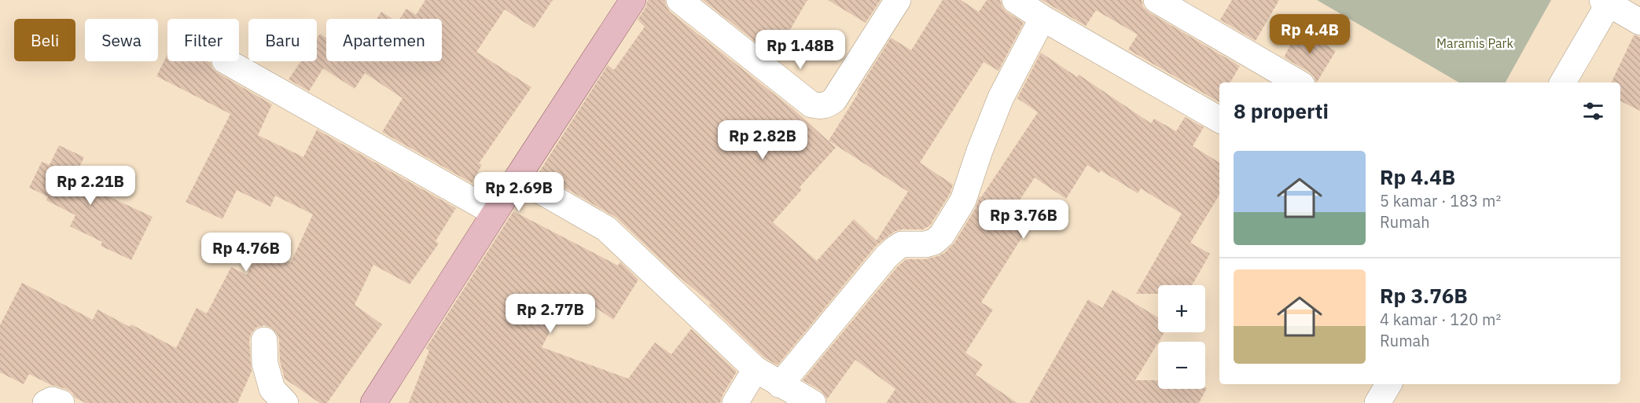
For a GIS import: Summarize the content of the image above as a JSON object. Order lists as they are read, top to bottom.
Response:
{
  "parks": ["Maramis Park"],
  "page": {
    "price": [
      "Rp 4.4B",
      "Rp 1.48B",
      "Rp 2.82B",
      "Rp 2.21B",
      "Rp 2.69B",
      "Rp 3.76B",
      "Rp 4.76B",
      "Rp 2.77B"
    ],
    "chip": [
      "Beli",
      "Sewa",
      "Filter",
      "Baru",
      "Apartemen"
    ],
    "heading": "8 properti",
    "list": [
      {
        "name": "Rp 4.4B",
        "note": "5 kamar · 183 m² · Rumah"
      },
      {
        "name": "Rp 3.76B",
        "note": "4 kamar · 120 m² · Rumah"
      }
    ],
    "map_buttons": ["+", "−"]
  }
}
